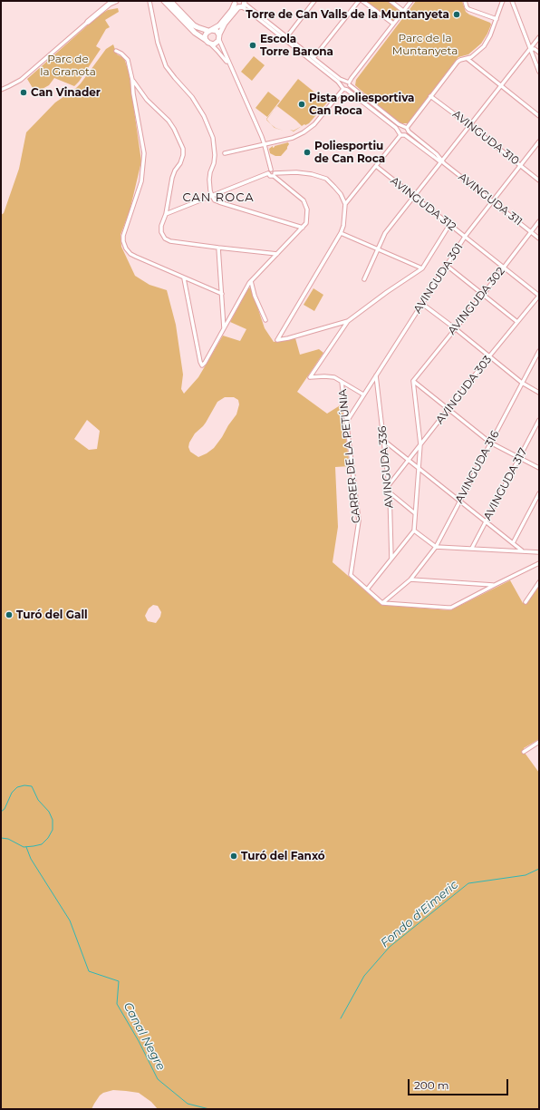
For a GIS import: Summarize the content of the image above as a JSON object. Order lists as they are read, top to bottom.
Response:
{
  "streets": {
    "street": [
      "AVINGUDA 310",
      "AVINGUDA 311",
      "AVINGUDA 312",
      "AVINGUDA 301",
      "AVINGUDA 302",
      "AVINGUDA 303",
      "CARRER DE LA PETÚNIA",
      "AVINGUDA 336",
      "AVINGUDA 316",
      "AVINGUDA 317"
    ]
  },
  "crossings": [
    ["AVINGUDA 310", "AVINGUDA 301"],
    ["AVINGUDA 311", "AVINGUDA 301"],
    ["AVINGUDA 311", "AVINGUDA 302"],
    ["AVINGUDA 312", "AVINGUDA 301"],
    ["AVINGUDA 312", "AVINGUDA 302"],
    ["AVINGUDA 312", "AVINGUDA 303"],
    ["AVINGUDA 301", "CARRER DE LA PETÚNIA"],
    ["AVINGUDA 301", "AVINGUDA 336"],
    ["AVINGUDA 303", "AVINGUDA 336"]
  ],
  "districts": ["CAN ROCA"],
  "water": ["Fondo d'Eimeric", "Canal Negre"],
  "parks": ["Parc de la Muntanyeta", "Parc de la Granota"],
  "places": [
    "Torre de Can Valls de la Muntanyeta",
    "Escola Torre Barona",
    "Can Vinader",
    "Pista poliesportiva Can Roca",
    "Poliesportiu de Can Roca",
    "Turó del Gall",
    "Turó del Fanxó"
  ],
  "scale_bar": "200 m"
}
